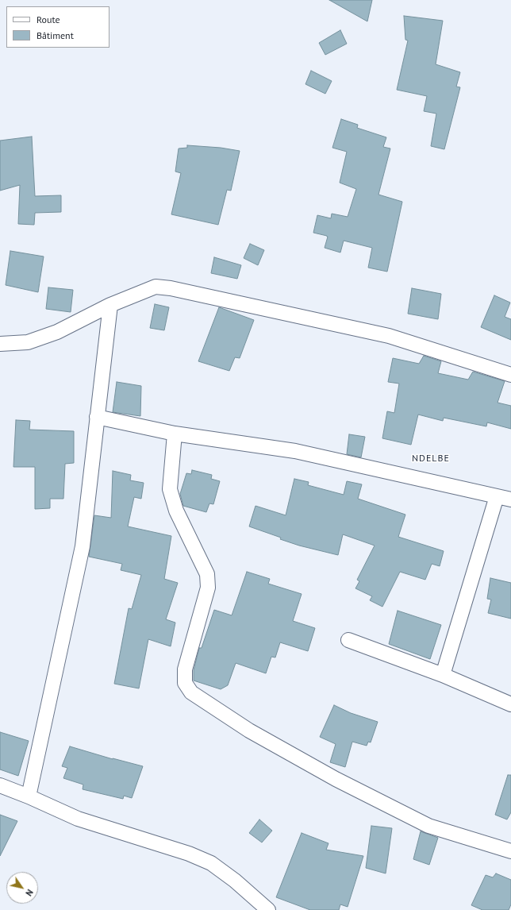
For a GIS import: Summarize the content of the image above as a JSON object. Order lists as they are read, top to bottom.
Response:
{
  "districts": ["NDELBE"],
  "legend": ["Route", "Bâtiment"],
  "north": "bottom right"
}
